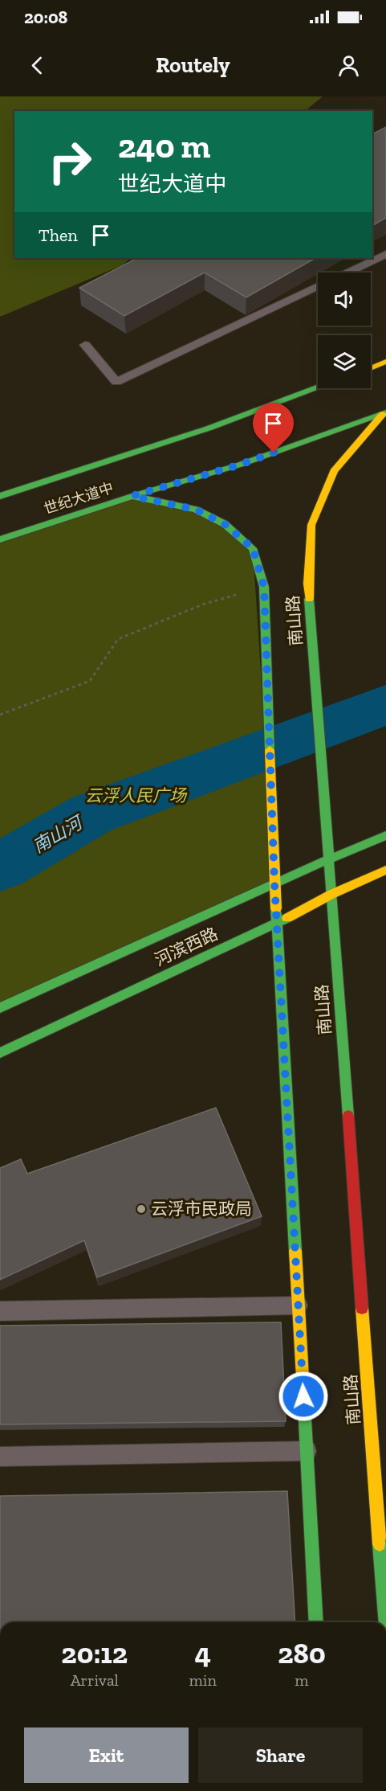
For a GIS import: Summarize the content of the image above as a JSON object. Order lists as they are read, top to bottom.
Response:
{
  "streets": {
    "main road": ["世纪大道中", "南山路", "河滨西路"]
  },
  "crossings": [
    ["世纪大道中", "南山路"],
    ["南山路", "河滨西路"]
  ],
  "water": ["南山河"],
  "parks": ["云浮人民广场"],
  "places": ["云浮市民政局"],
  "page": {
    "status": "20:08",
    "header": "Routely",
    "turn": ["240 m", "世纪大道中"],
    "then": "Then",
    "eta": [
      "20:12",
      "Arrival",
      "4",
      "min",
      "280",
      "m"
    ],
    "buttons": ["Exit", "Share"]
  }
}
